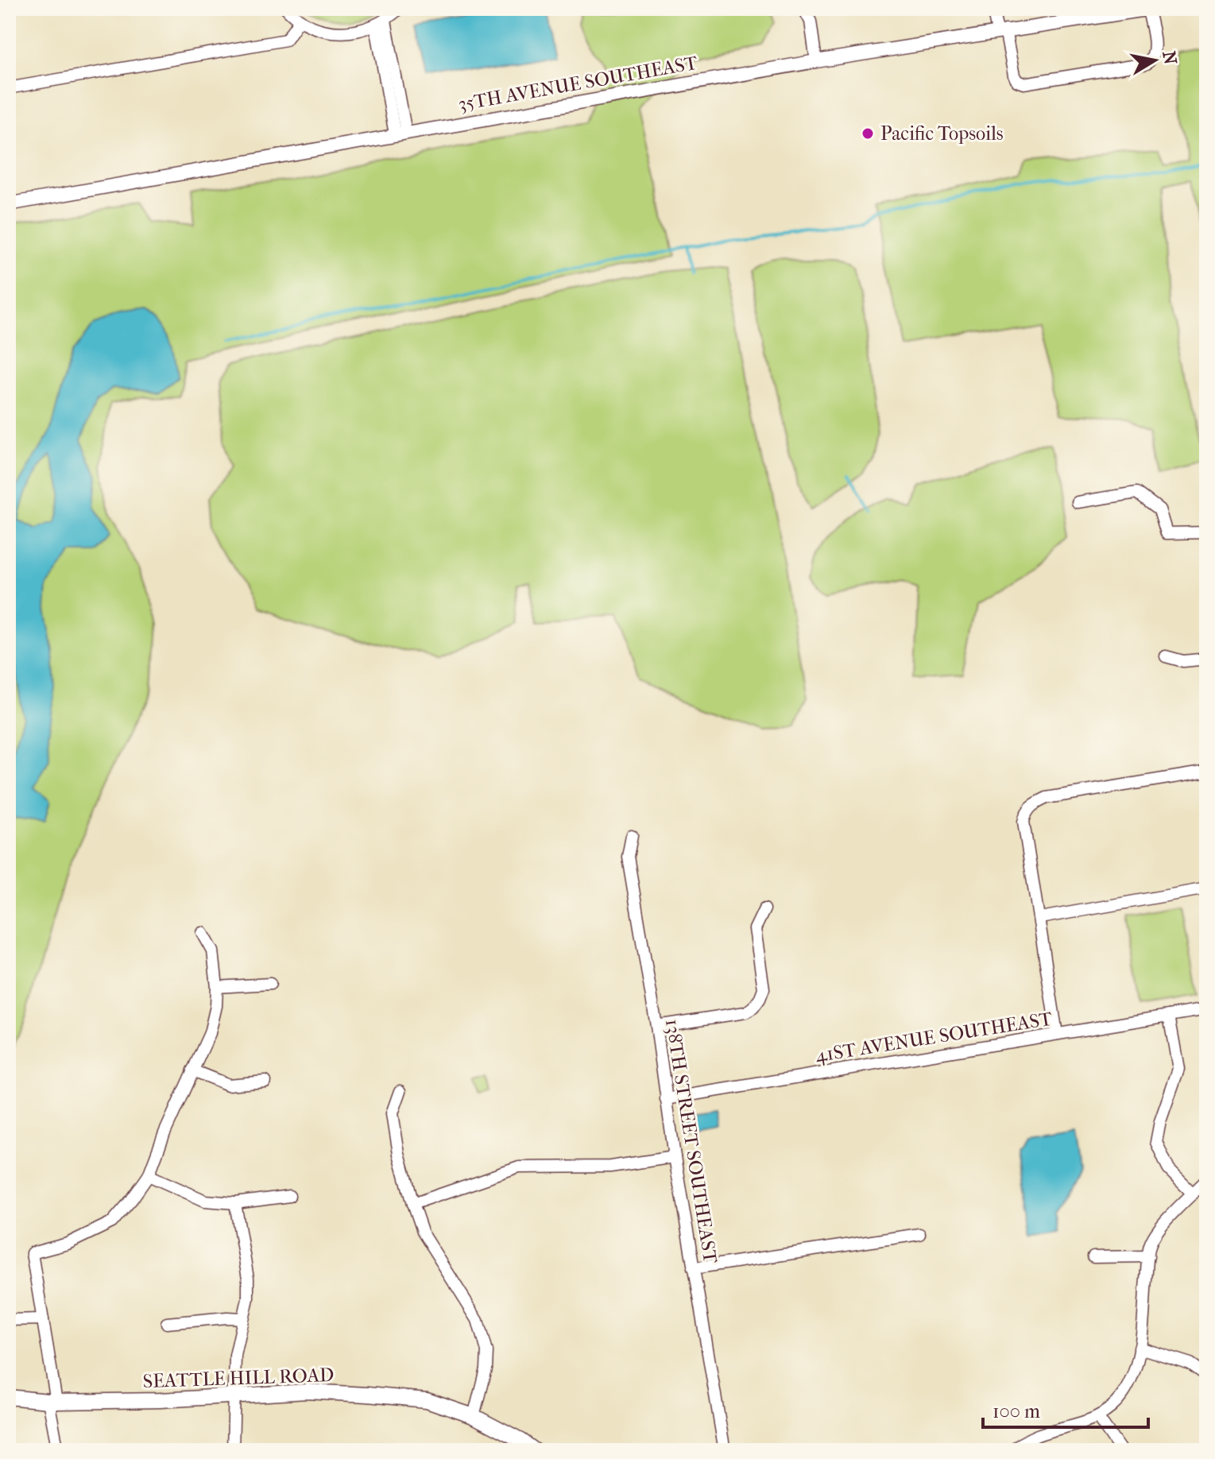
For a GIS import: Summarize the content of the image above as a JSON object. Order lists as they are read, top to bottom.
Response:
{
  "streets": {
    "main road": ["SEATTLE HILL ROAD"],
    "street": ["35TH AVENUE SOUTHEAST", "41ST AVENUE SOUTHEAST", "138TH STREET SOUTHEAST"]
  },
  "crossings": [
    ["41ST AVENUE SOUTHEAST", "138TH STREET SOUTHEAST"]
  ],
  "places": ["Pacific Topsoils"],
  "scale_bar": "100 m",
  "north": "right"
}
